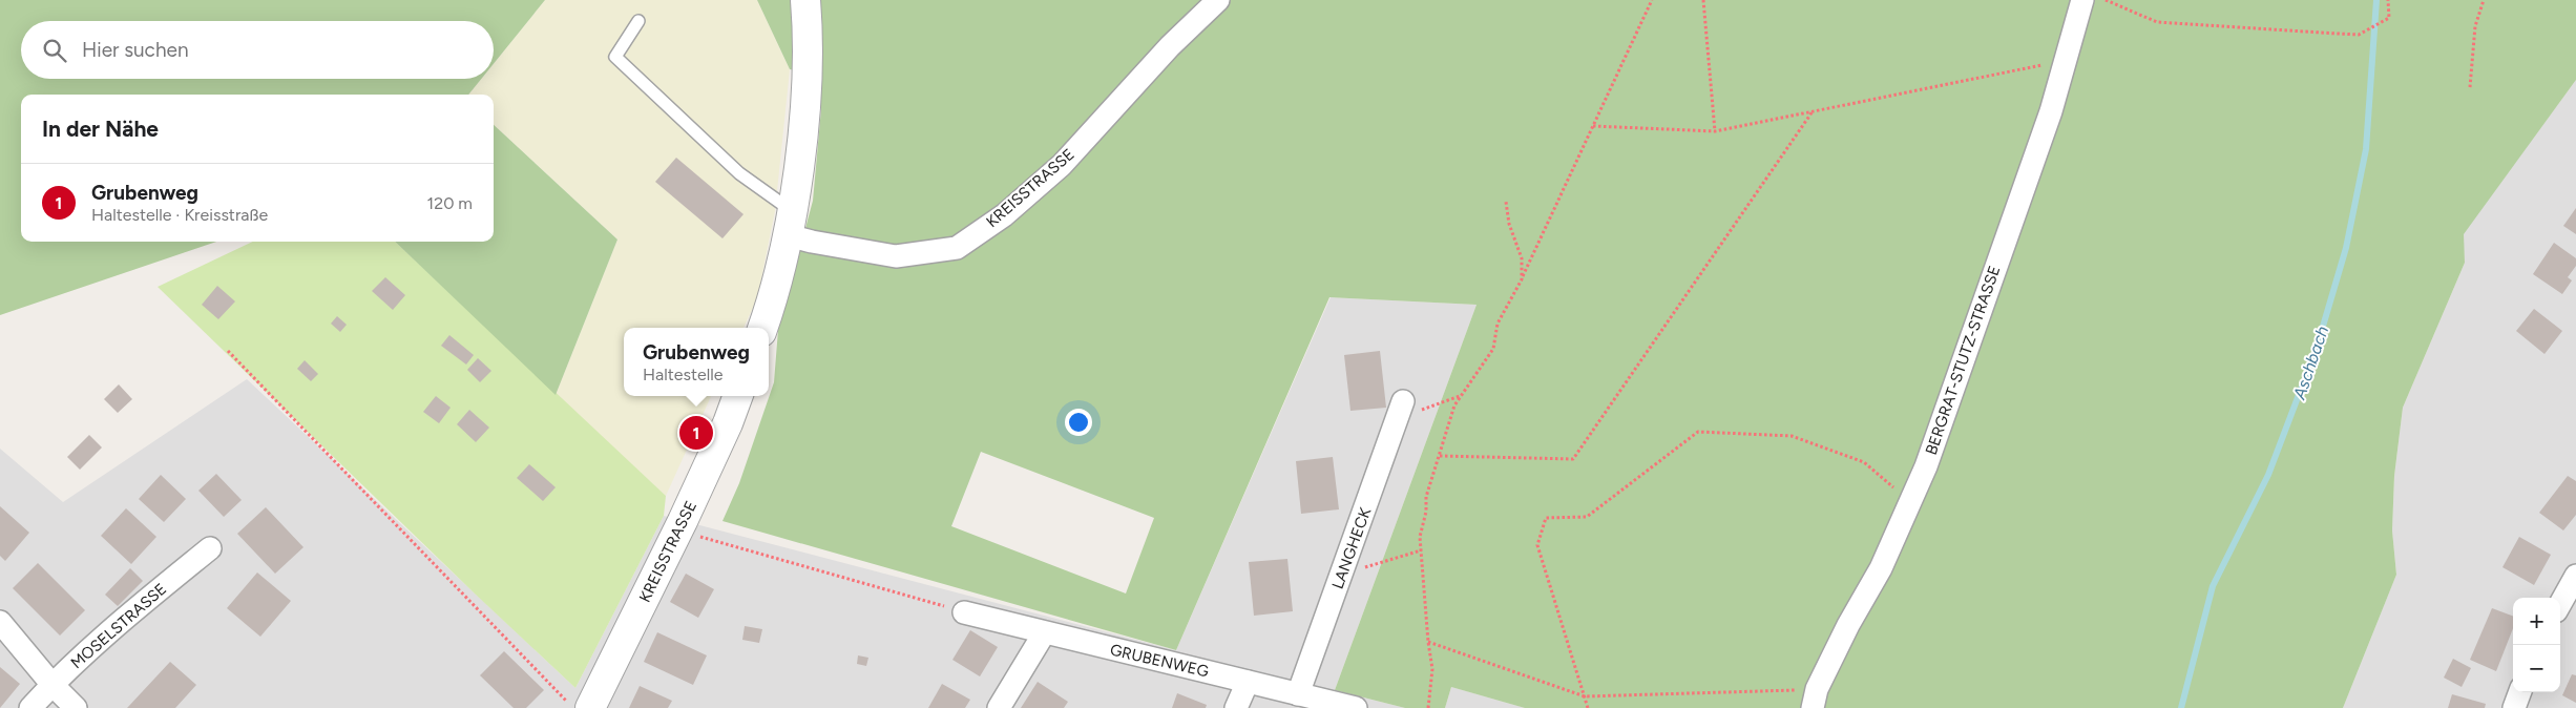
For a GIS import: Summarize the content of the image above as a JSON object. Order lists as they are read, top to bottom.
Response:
{
  "streets": {
    "street": [
      "KREISSTRASSE",
      "BERGRAT-STUTZ-STRASSE",
      "LANGHECK",
      "MOSELSTRASSE",
      "GRUBENWEG"
    ]
  },
  "crossings": [
    ["LANGHECK", "GRUBENWEG"]
  ],
  "water": ["Aschbach"],
  "page": {
    "search": "Hier suchen",
    "heading": "In der Nähe",
    "list": [
      {
        "mark": "1",
        "name": "Grubenweg",
        "note": "Haltestelle · Kreisstraße",
        "value": "120 m"
      }
    ],
    "popup": ["Grubenweg", "Haltestelle"],
    "pins": "1",
    "map_buttons": ["+", "−"]
  }
}
